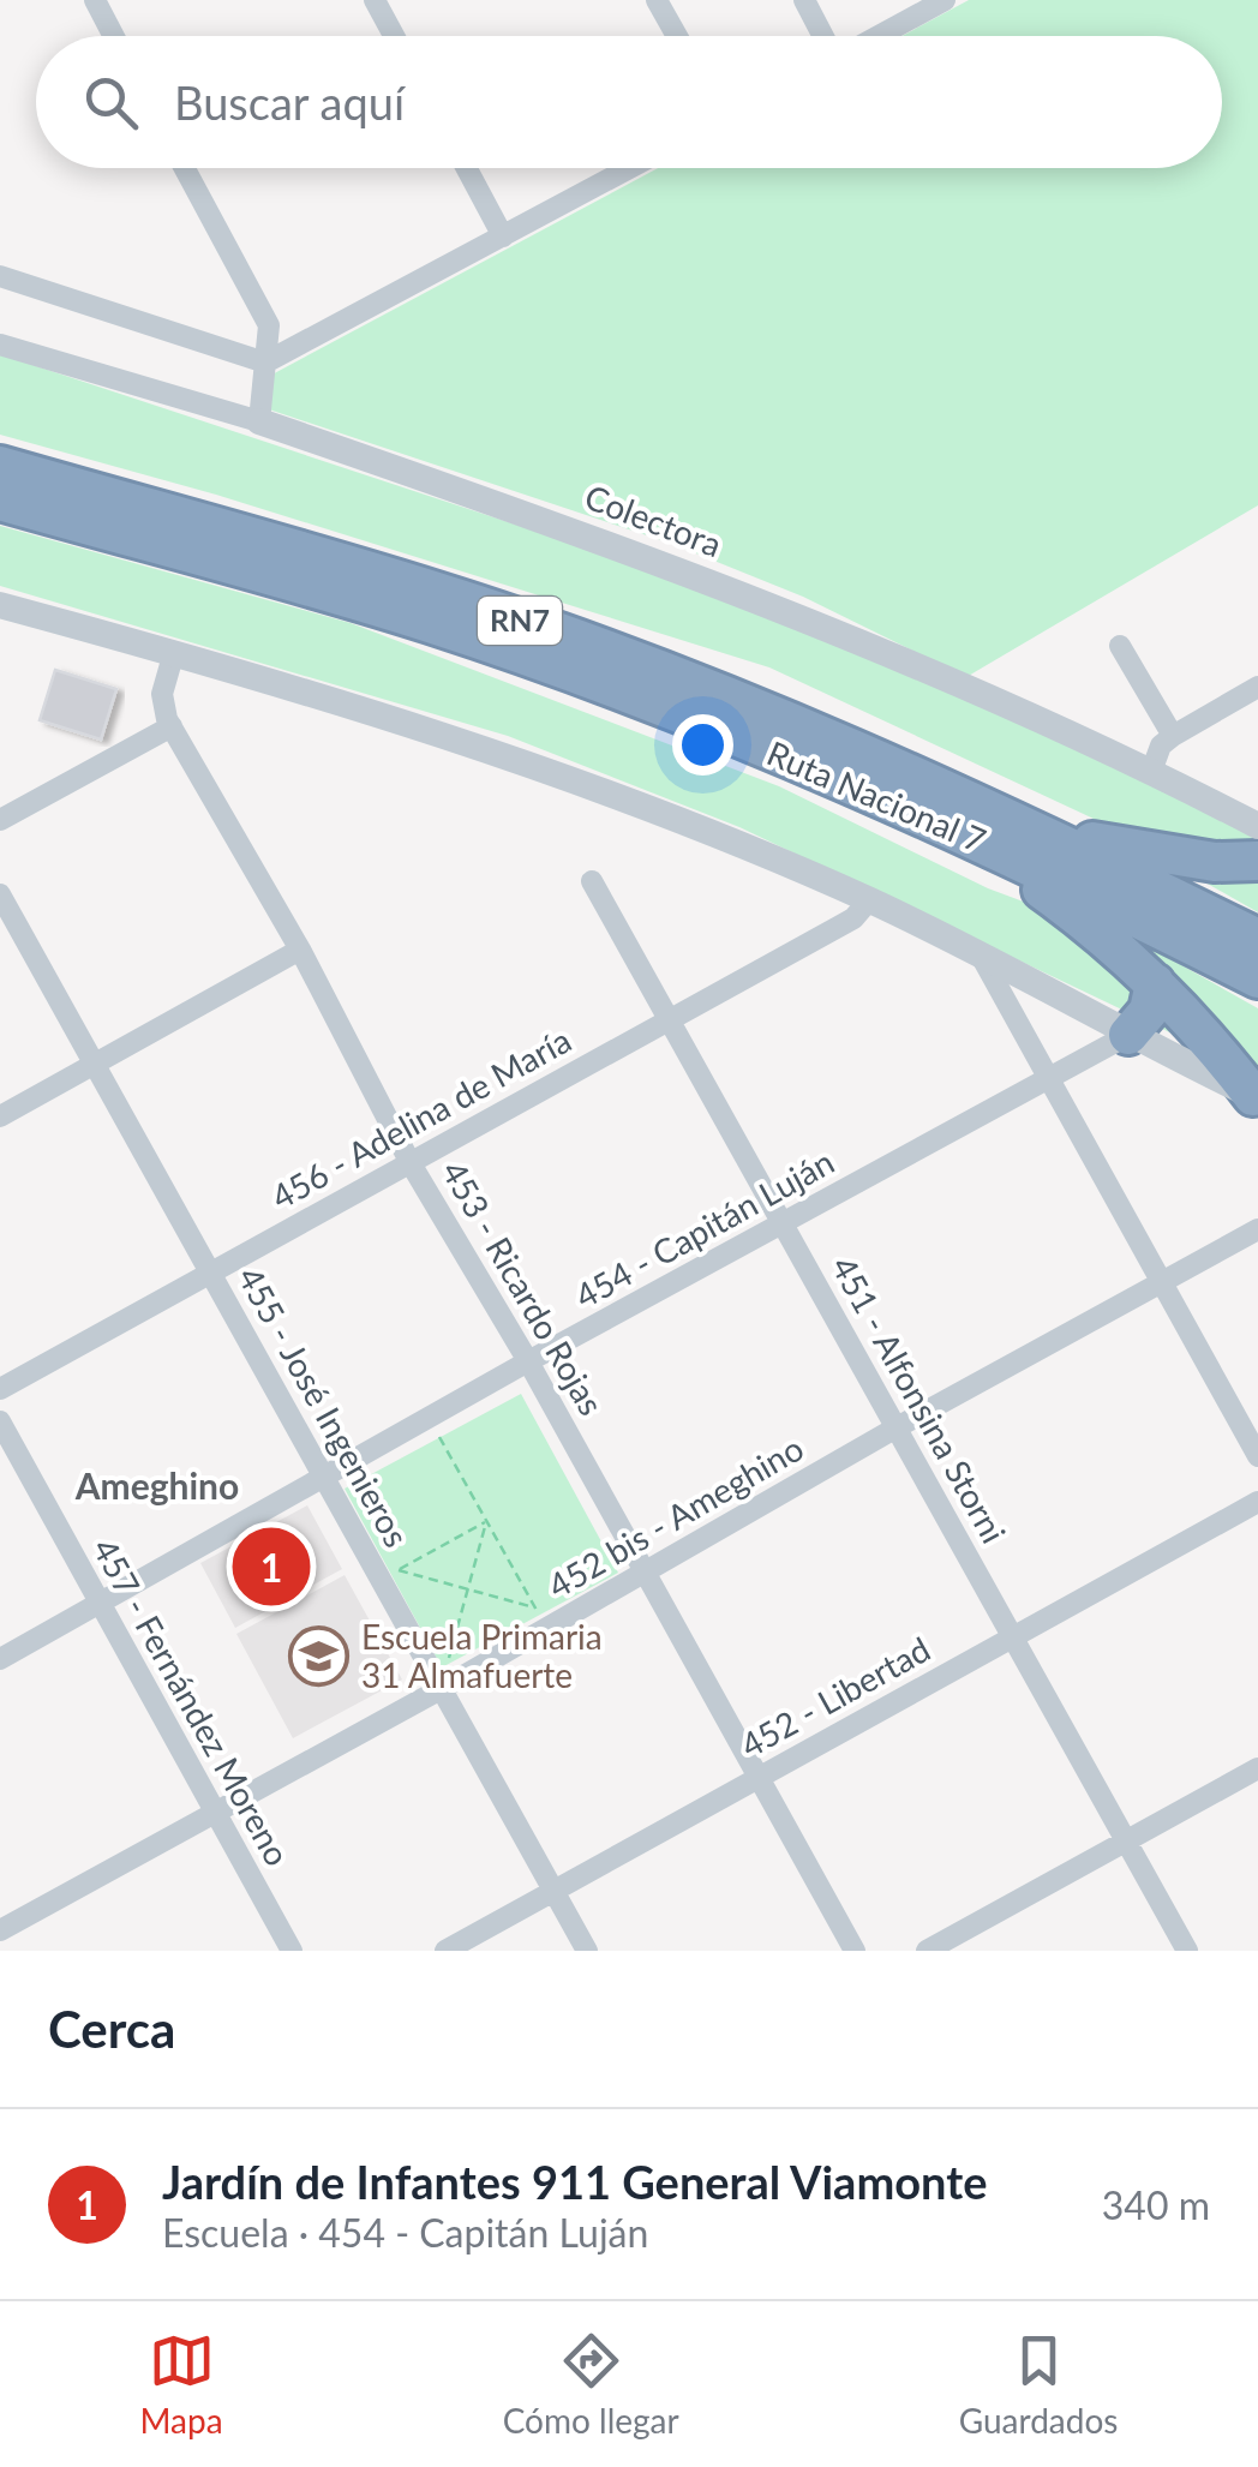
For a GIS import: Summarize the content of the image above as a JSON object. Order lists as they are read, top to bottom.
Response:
{
  "streets": {
    "highway": ["RN7", "Ruta Nacional 7"],
    "street": [
      "Colectora",
      "456 - Adelina de María",
      "454 - Capitán Luján",
      "453 - Ricardo Rojas",
      "451 - Alfonsina Storni",
      "455 - José Ingenieros",
      "452 bis - Ameghino",
      "452 - Libertad",
      "457 - Fernández Moreno"
    ]
  },
  "crossings": [
    ["456 - Adelina de María", "453 - Ricardo Rojas"],
    ["456 - Adelina de María", "451 - Alfonsina Storni"],
    ["456 - Adelina de María", "455 - José Ingenieros"],
    ["454 - Capitán Luján", "453 - Ricardo Rojas"],
    ["454 - Capitán Luján", "451 - Alfonsina Storni"],
    ["454 - Capitán Luján", "455 - José Ingenieros"],
    ["454 - Capitán Luján", "457 - Fernández Moreno"],
    ["453 - Ricardo Rojas", "452 bis - Ameghino"],
    ["453 - Ricardo Rojas", "452 - Libertad"],
    ["451 - Alfonsina Storni", "452 bis - Ameghino"],
    ["451 - Alfonsina Storni", "452 - Libertad"],
    ["455 - José Ingenieros", "452 bis - Ameghino"],
    ["455 - José Ingenieros", "452 - Libertad"],
    ["452 bis - Ameghino", "457 - Fernández Moreno"]
  ],
  "districts": ["Ameghino"],
  "places": {
    "school or university": ["Escuela Primaria 31 Almafuerte"]
  },
  "page": {
    "search": "Buscar aquí",
    "pins": "1",
    "heading": "Cerca",
    "list": [
      {
        "mark": "1",
        "name": "Jardín de Infantes 911 General Viamonte",
        "note": "Escuela · 454 - Capitán Luján",
        "value": "340 m"
      }
    ],
    "nav": ["Mapa", "Cómo llegar", "Guardados"]
  }
}
